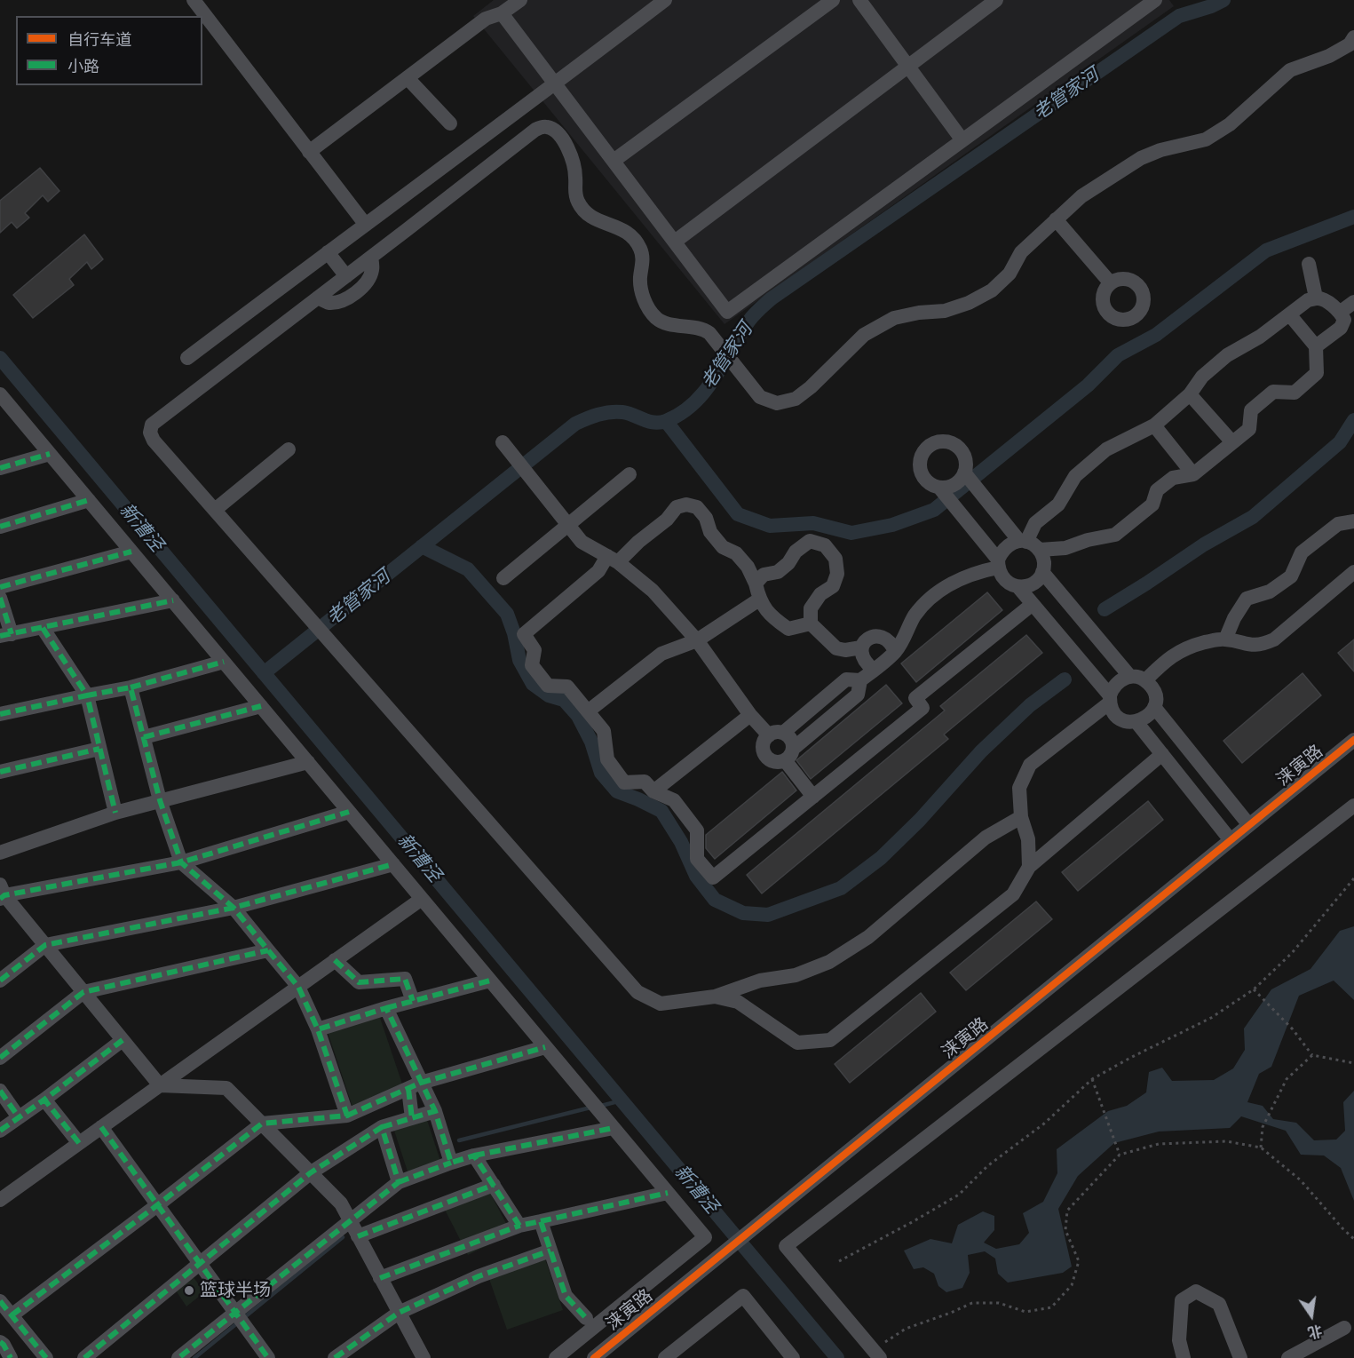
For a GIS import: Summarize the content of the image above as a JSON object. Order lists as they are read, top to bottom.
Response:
{
  "streets": {
    "street": ["涞寅路"]
  },
  "water": ["老管家河", "新漕泾"],
  "places": ["篮球半场"],
  "legend": ["自行车道", "小路"],
  "north": "bottom"
}
